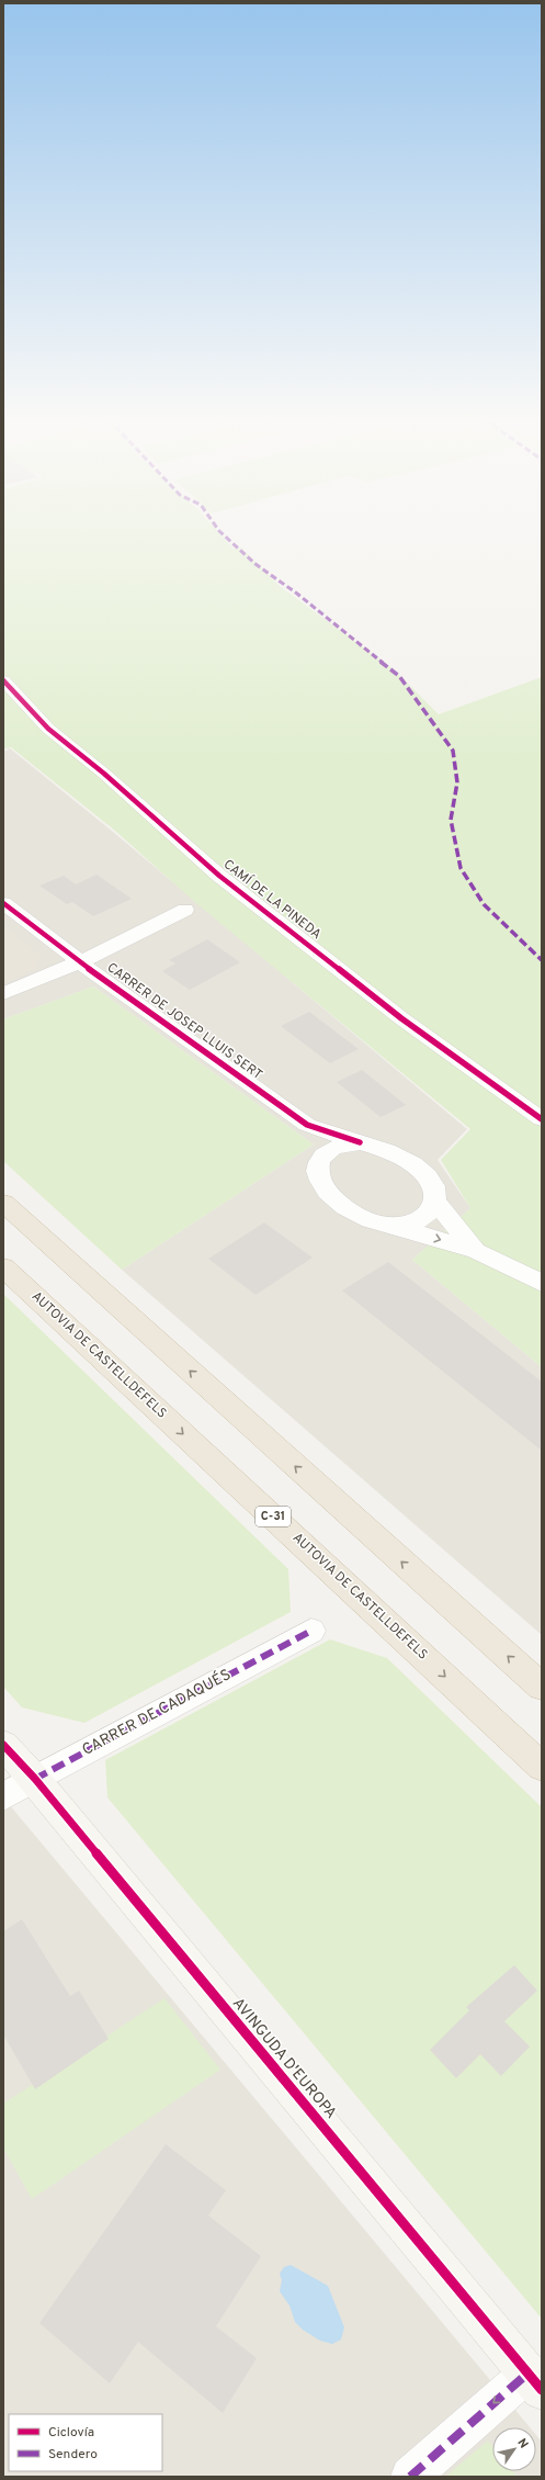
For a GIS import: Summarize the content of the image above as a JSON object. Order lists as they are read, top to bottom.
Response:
{
  "streets": {
    "highway": ["AUTOVIA DE CASTELLDEFELS", "C-31"],
    "street": [
      "CAMÍ DE LA PINEDA",
      "CARRER DE JOSEP LLUIS SERT",
      "CARRER DE CADAQUÉS",
      "AVINGUDA D'EUROPA"
    ]
  },
  "crossings": [
    ["CARRER DE CADAQUÉS", "AVINGUDA D'EUROPA"]
  ],
  "legend": ["Ciclovía", "Sendero"],
  "north": "top right"
}
